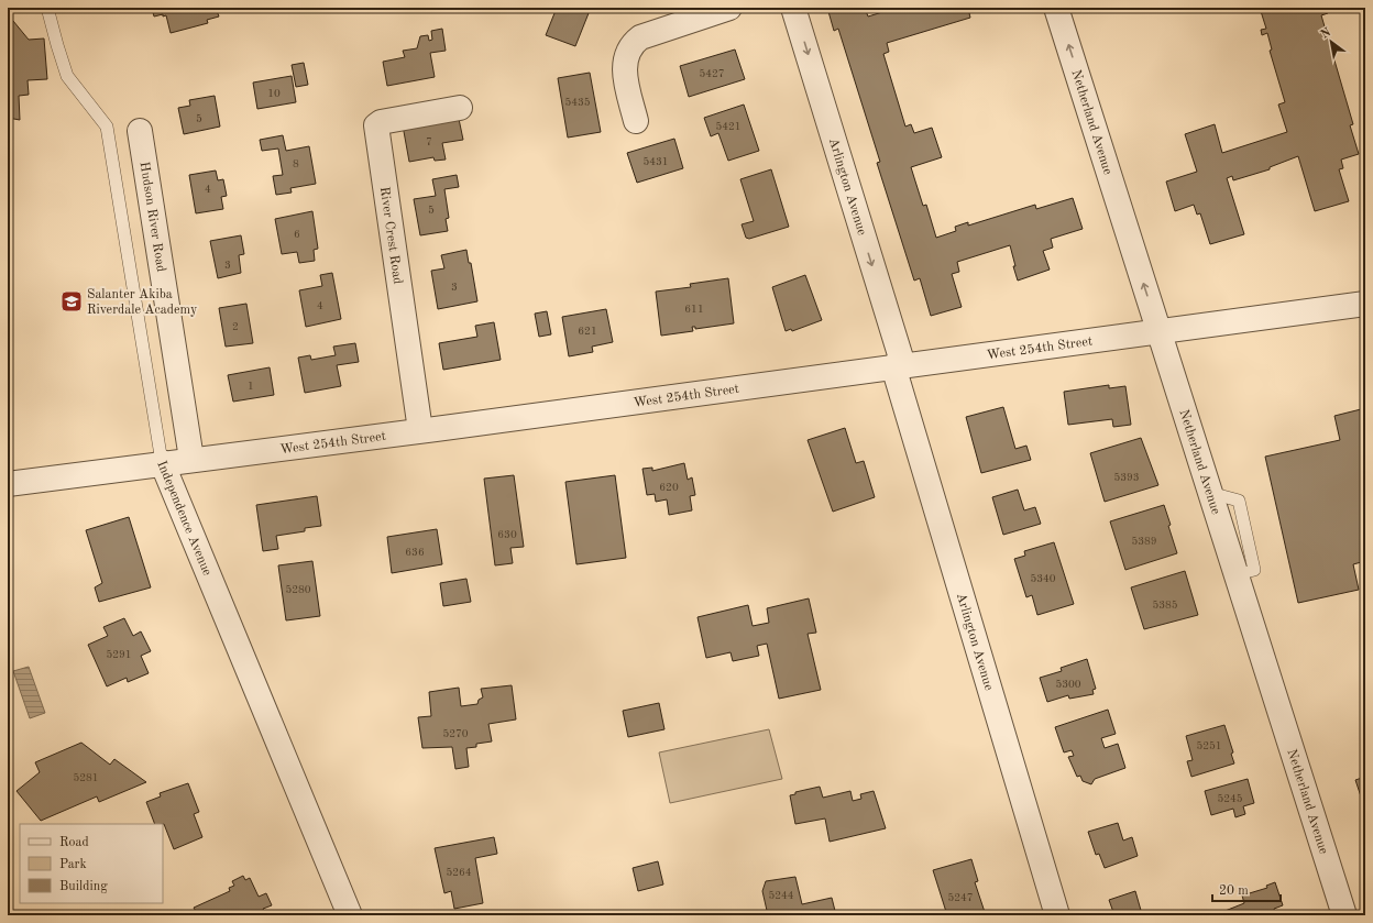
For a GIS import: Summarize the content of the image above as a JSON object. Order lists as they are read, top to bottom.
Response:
{
  "streets": {
    "street": [
      "Netherland Avenue",
      "Arlington Avenue",
      "Hudson River Road",
      "River Crest Road",
      "West 254th Street",
      "Independence Avenue"
    ]
  },
  "crossings": [
    ["Netherland Avenue", "West 254th Street"],
    ["Arlington Avenue", "West 254th Street"],
    ["Hudson River Road", "West 254th Street"],
    ["River Crest Road", "West 254th Street"],
    ["West 254th Street", "Independence Avenue"]
  ],
  "one_way": ["Netherland Avenue", "Arlington Avenue"],
  "places": {
    "school or university": ["Salanter Akiba Riverdale Academy"]
  },
  "house_numbers": [
    "5427",
    "10",
    "5435",
    "5",
    "5421",
    "7",
    "5431",
    "8",
    "4",
    "5",
    "6",
    "3",
    "3",
    "4",
    "611",
    "2",
    "621",
    "1",
    "5393",
    "620",
    "630",
    "5389",
    "636",
    "5340",
    "5280",
    "5385",
    "5291",
    "5300",
    "5270",
    "5251",
    "5281",
    "5245",
    "5264",
    "5244",
    "5247"
  ],
  "legend": ["Road", "Park", "Building"],
  "scale_bar": "20 m",
  "north": "top left"
}
